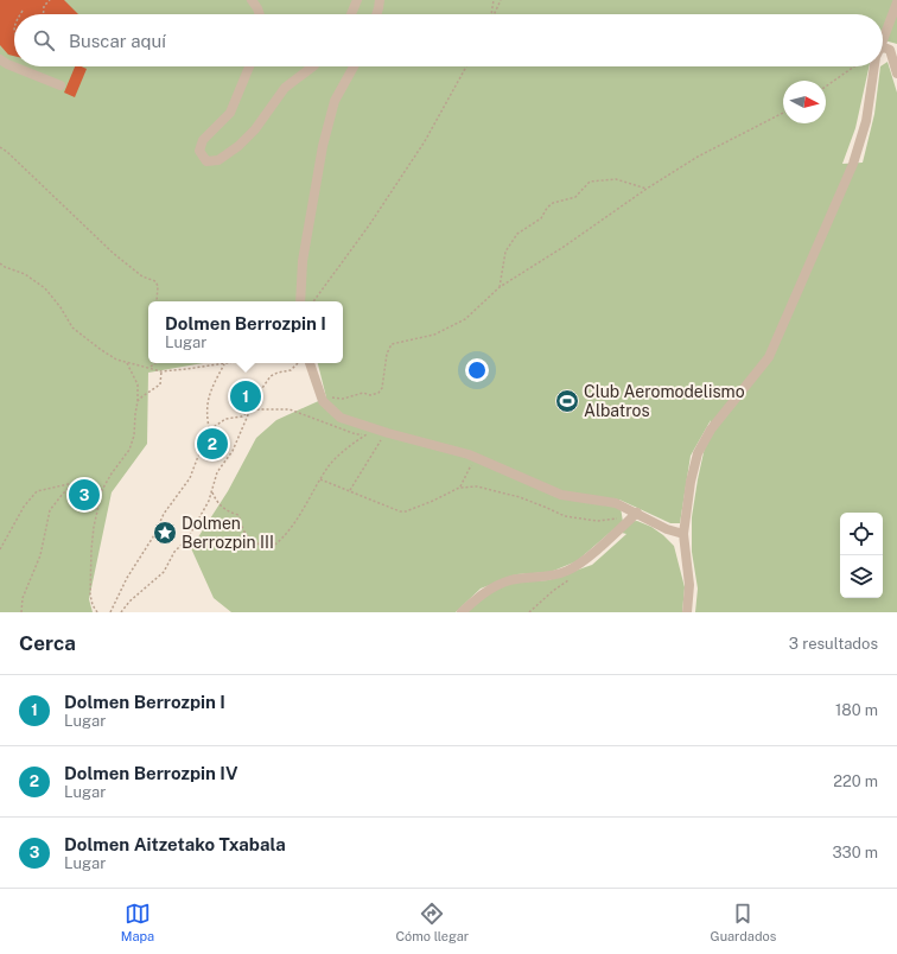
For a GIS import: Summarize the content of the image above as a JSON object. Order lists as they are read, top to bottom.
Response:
{
  "places": {
    "sports": ["Club Aeromodelismo Albatros"],
    "place": ["Dolmen Berrozpin III"]
  },
  "north": "right",
  "page": {
    "search": "Buscar aquí",
    "popup": ["Dolmen Berrozpin I", "Lugar"],
    "pins": ["1", "2", "3"],
    "heading": ["Cerca", "3 resultados"],
    "list": [
      {
        "mark": "1",
        "name": "Dolmen Berrozpin I",
        "note": "Lugar",
        "value": "180 m"
      },
      {
        "mark": "2",
        "name": "Dolmen Berrozpin IV",
        "note": "Lugar",
        "value": "220 m"
      },
      {
        "mark": "3",
        "name": "Dolmen Aitzetako Txabala",
        "note": "Lugar",
        "value": "330 m"
      }
    ],
    "nav": ["Mapa", "Cómo llegar", "Guardados"]
  }
}
